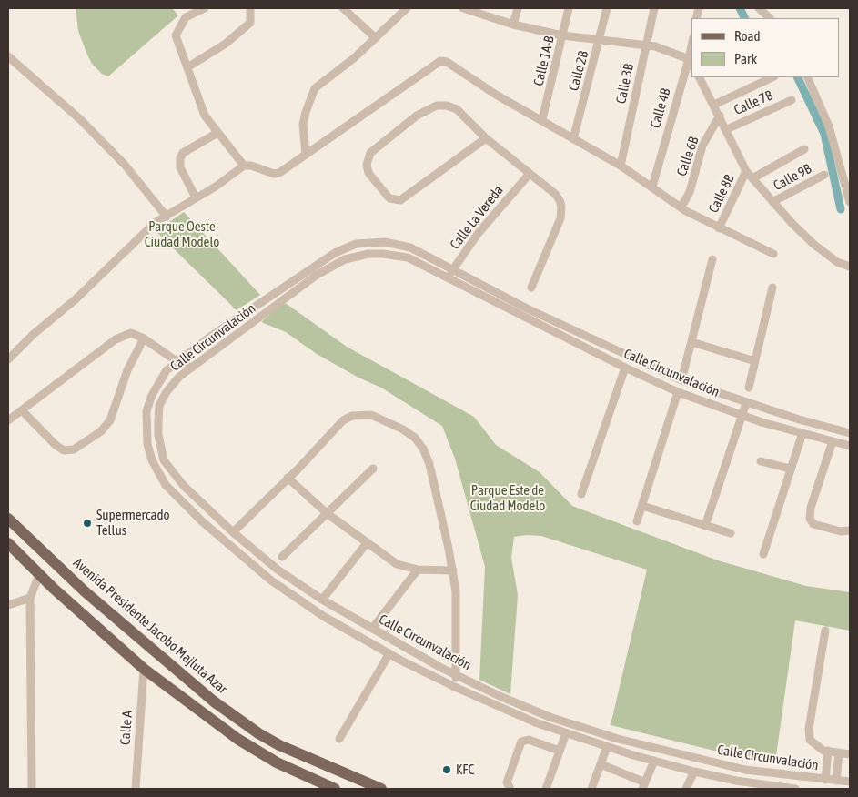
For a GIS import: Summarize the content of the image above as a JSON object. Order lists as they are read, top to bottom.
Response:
{
  "streets": {
    "main road": ["Avenida Presidente Jacobo Majluta Azar"],
    "street": [
      "Calle 1A-B",
      "Calle 2B",
      "Calle 3B",
      "Calle 7B",
      "Calle 4B",
      "Calle 6B",
      "Calle 9B",
      "Calle 8B",
      "Calle La Vereda",
      "Calle Circunvalación",
      "Calle A"
    ]
  },
  "crossings": [
    ["Calle La Vereda", "Calle Circunvalación"]
  ],
  "parks": ["Parque Oeste Ciudad Modelo", "Parque Este de Ciudad Modelo"],
  "places": ["Supermercado Tellus", "KFC"],
  "legend": ["Road", "Park"]
}
